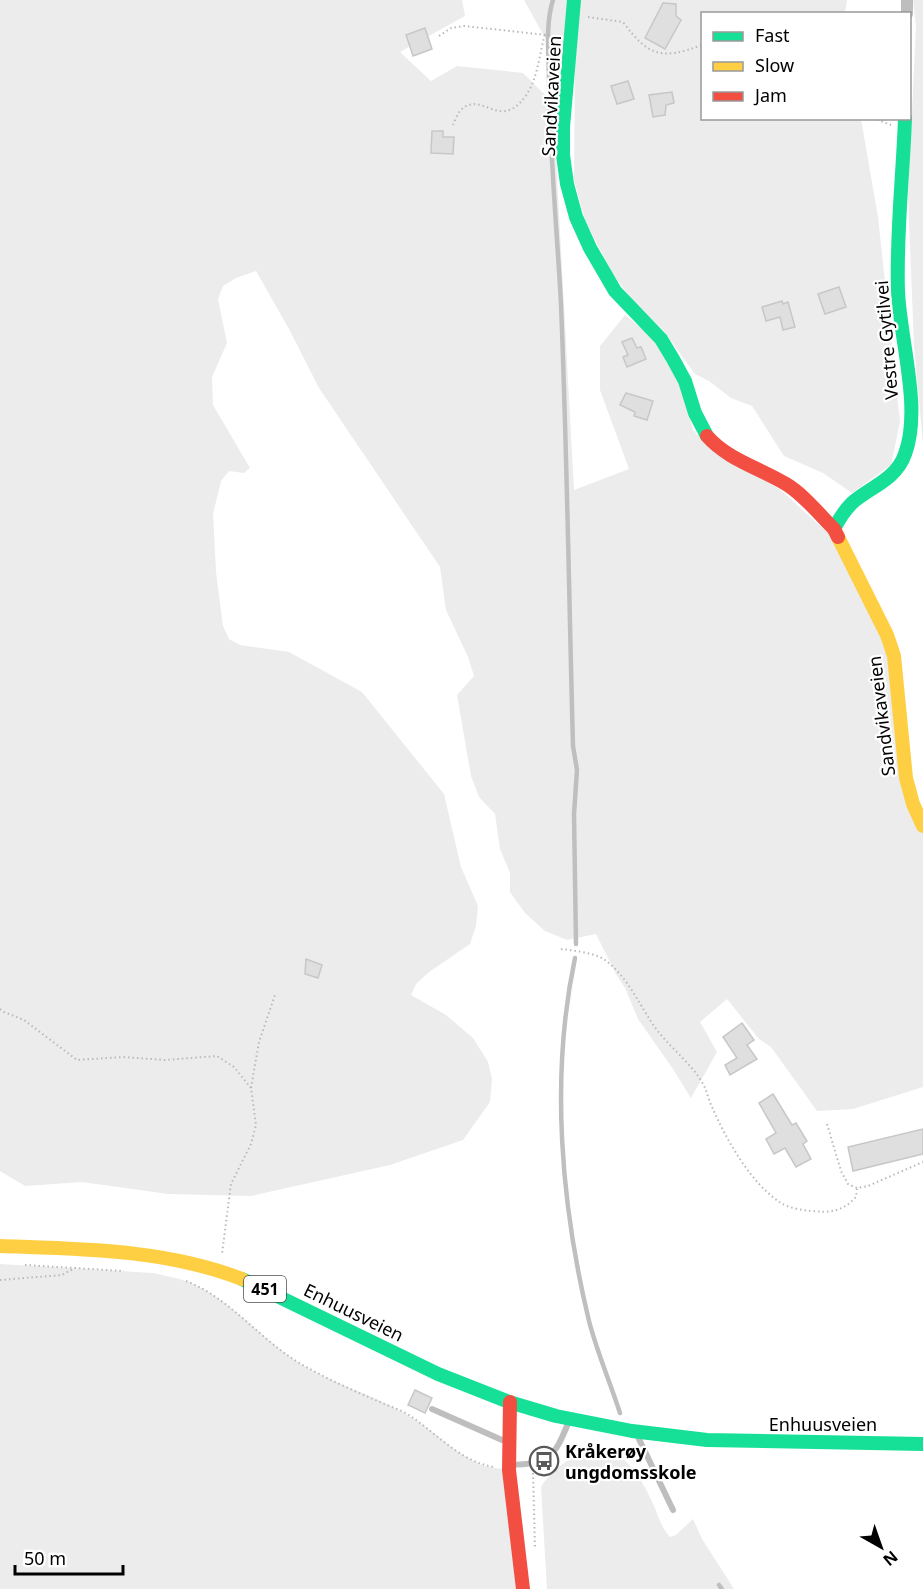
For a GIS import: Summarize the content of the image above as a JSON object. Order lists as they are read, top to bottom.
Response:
{
  "streets": {
    "street": [
      "Sandvikaveien",
      "Vestre Gytilvei",
      "451",
      "Enhuusveien"
    ]
  },
  "crossings": [
    ["Sandvikaveien", "Vestre Gytilvei"]
  ],
  "places": {
    "bus stop": ["Kråkerøy ungdomsskole"]
  },
  "legend": ["Fast", "Slow", "Jam"],
  "scale_bar": "50 m",
  "north": "bottom right"
}
